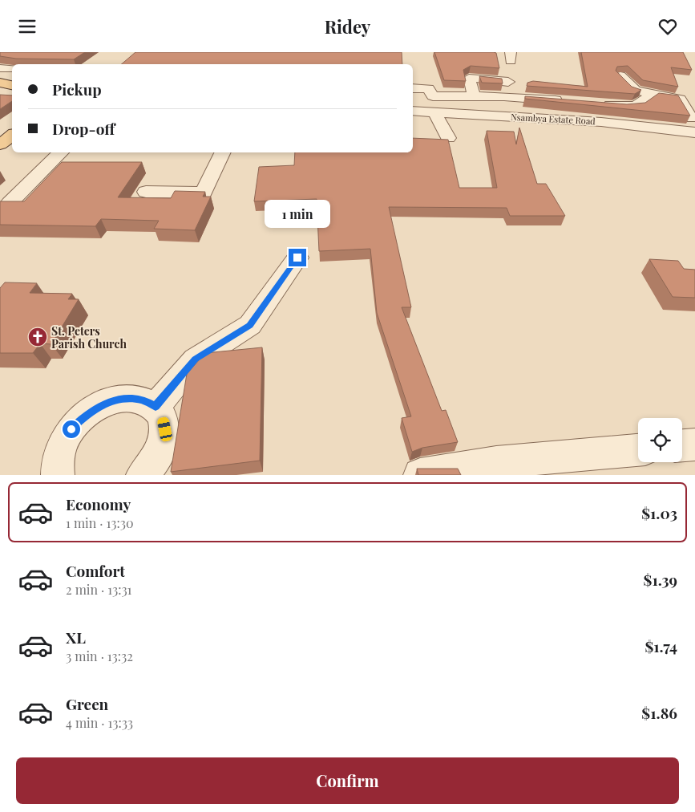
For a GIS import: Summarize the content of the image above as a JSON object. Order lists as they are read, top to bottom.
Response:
{
  "streets": {
    "street": ["Nsambya Estate Road"]
  },
  "places": {
    "church": ["St. Peters Parish Church"]
  },
  "page": {
    "header": "Ridey",
    "banner": ["Pickup", "Drop-off"],
    "bubble": "1 min",
    "list": [
      {
        "name": "Economy",
        "note": "1 min · 13:30",
        "value": "$1.03"
      },
      {
        "name": "Comfort",
        "note": "2 min · 13:31",
        "value": "$1.39"
      },
      {
        "name": "XL",
        "note": "3 min · 13:32",
        "value": "$1.74"
      },
      {
        "name": "Green",
        "note": "4 min · 13:33",
        "value": "$1.86"
      }
    ],
    "buttons": "Confirm"
  }
}
